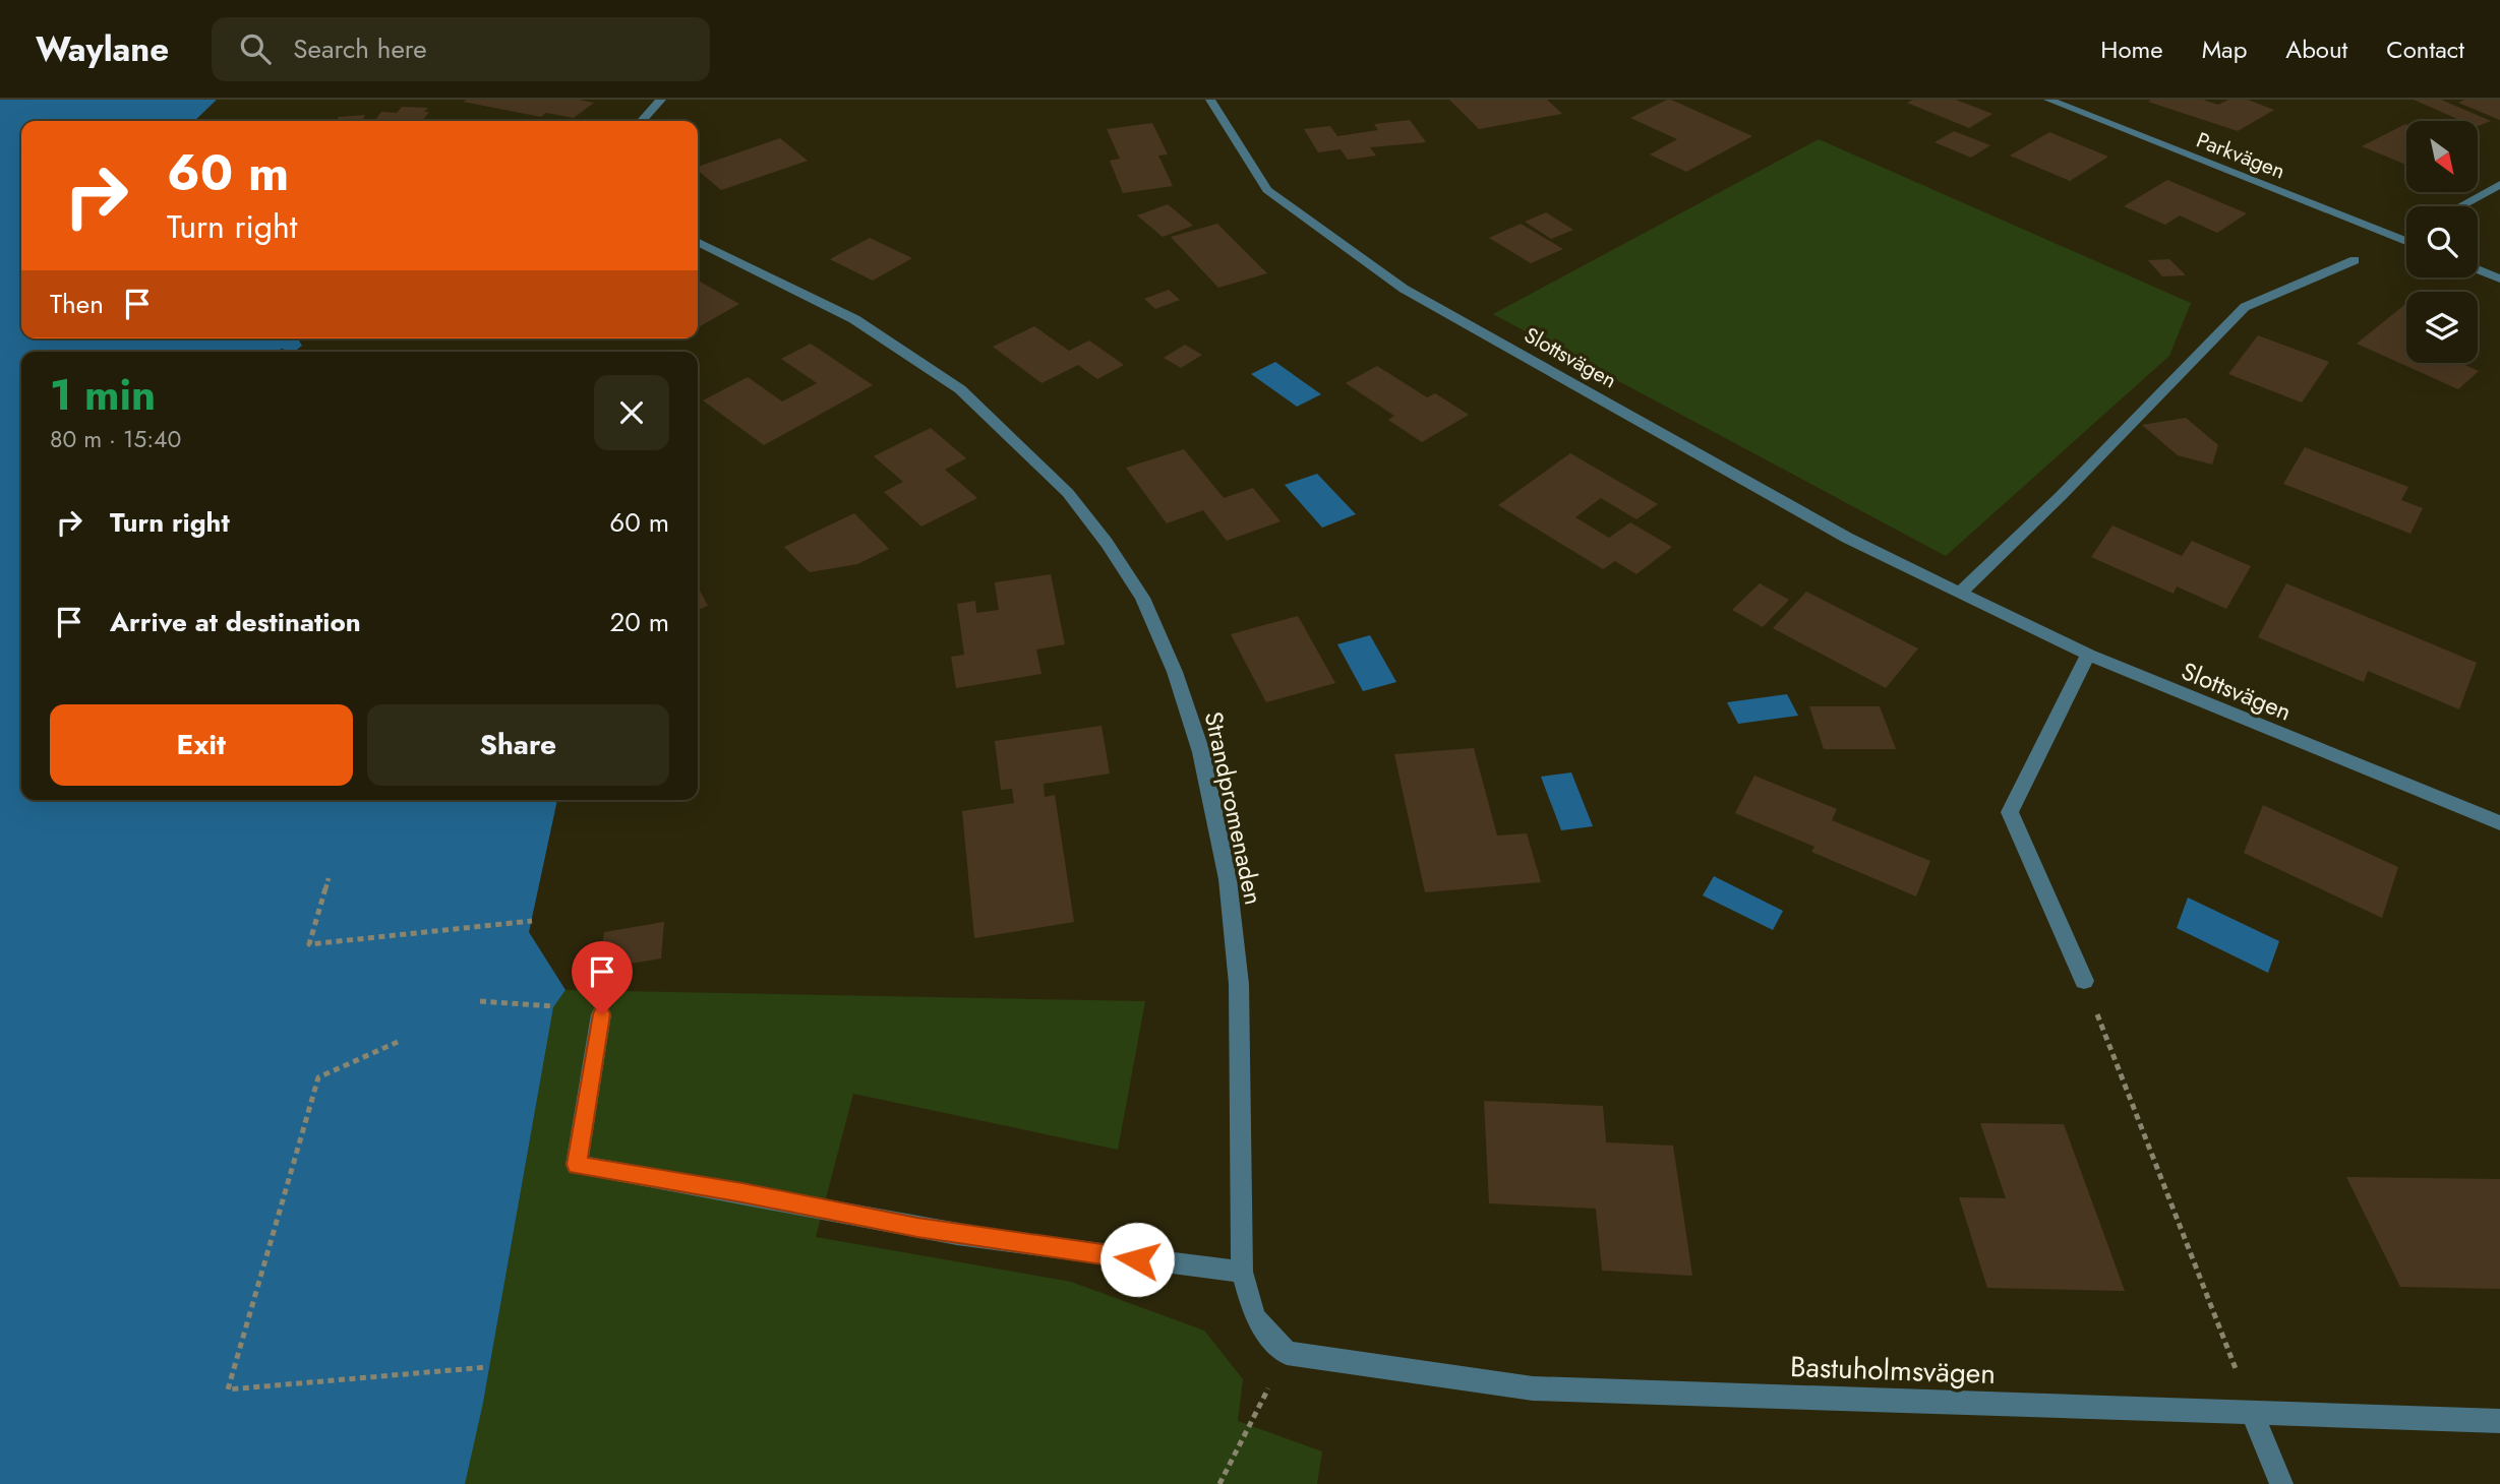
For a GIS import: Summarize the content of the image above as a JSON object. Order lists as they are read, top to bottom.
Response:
{
  "streets": {
    "street": [
      "Parkvägen",
      "Slottsvägen",
      "Strandpromenaden",
      "Bastuholmsvägen"
    ]
  },
  "crossings": [
    ["Strandpromenaden", "Bastuholmsvägen"]
  ],
  "north": "bottom right",
  "page": {
    "header": "Waylane",
    "search": "Search here",
    "nav": [
      "Home",
      "Map",
      "About",
      "Contact"
    ],
    "turn": ["60 m", "Turn right"],
    "then": "Then",
    "heading": ["1 min", "80 m · 15:40"],
    "list": [
      {
        "name": "Turn right",
        "value": "60 m"
      },
      {
        "name": "Arrive at destination",
        "value": "20 m"
      }
    ],
    "buttons": ["Exit", "Share"]
  }
}
